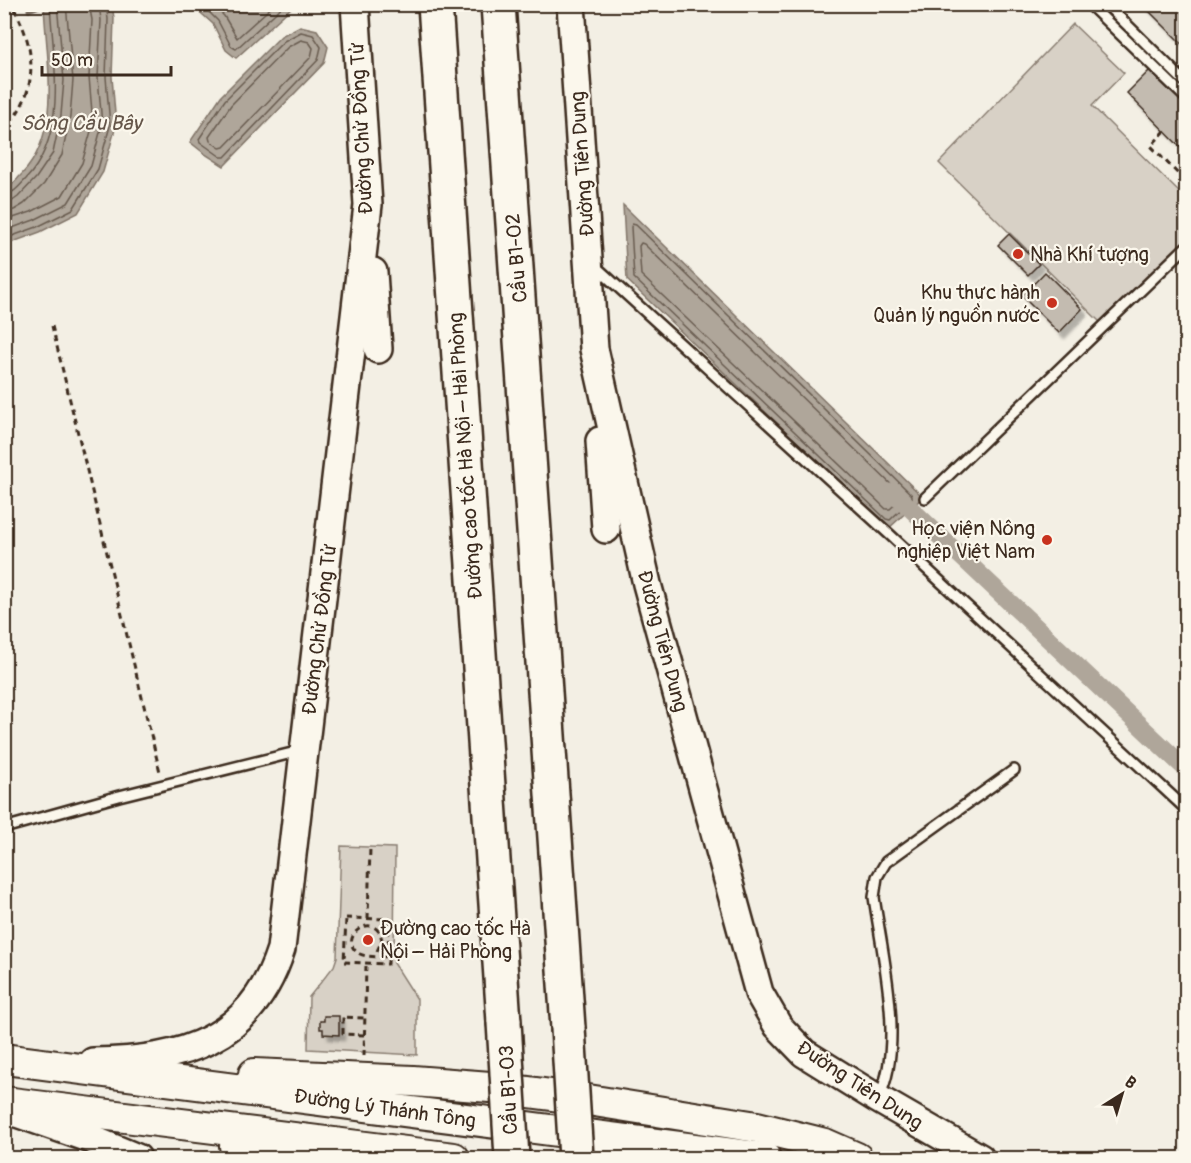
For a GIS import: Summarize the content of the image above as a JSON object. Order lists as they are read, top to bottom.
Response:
{
  "streets": {
    "highway": ["Cầu B1-02", "Đường cao tốc Hà Nội – Hải Phòng", "Cầu B1-03"],
    "main road": ["Đường Chử Đồng Tử", "Đường Tiên Dung", "Đường Lý Thánh Tông"]
  },
  "crossings": [
    ["Đường Chử Đồng Tử", "Đường Lý Thánh Tông"],
    ["Đường cao tốc Hà Nội – Hải Phòng", "Cầu B1-03"]
  ],
  "water": ["Sông Cầu Bây"],
  "places": [
    "Nhà Khí tượng",
    "Khu thực hành Quản lý nguồn nước",
    "Học viện Nông nghiệp Việt Nam",
    "Đường cao tốc Hà Nội – Hải Phòng"
  ],
  "scale_bar": "50 m",
  "north": "top right"
}
